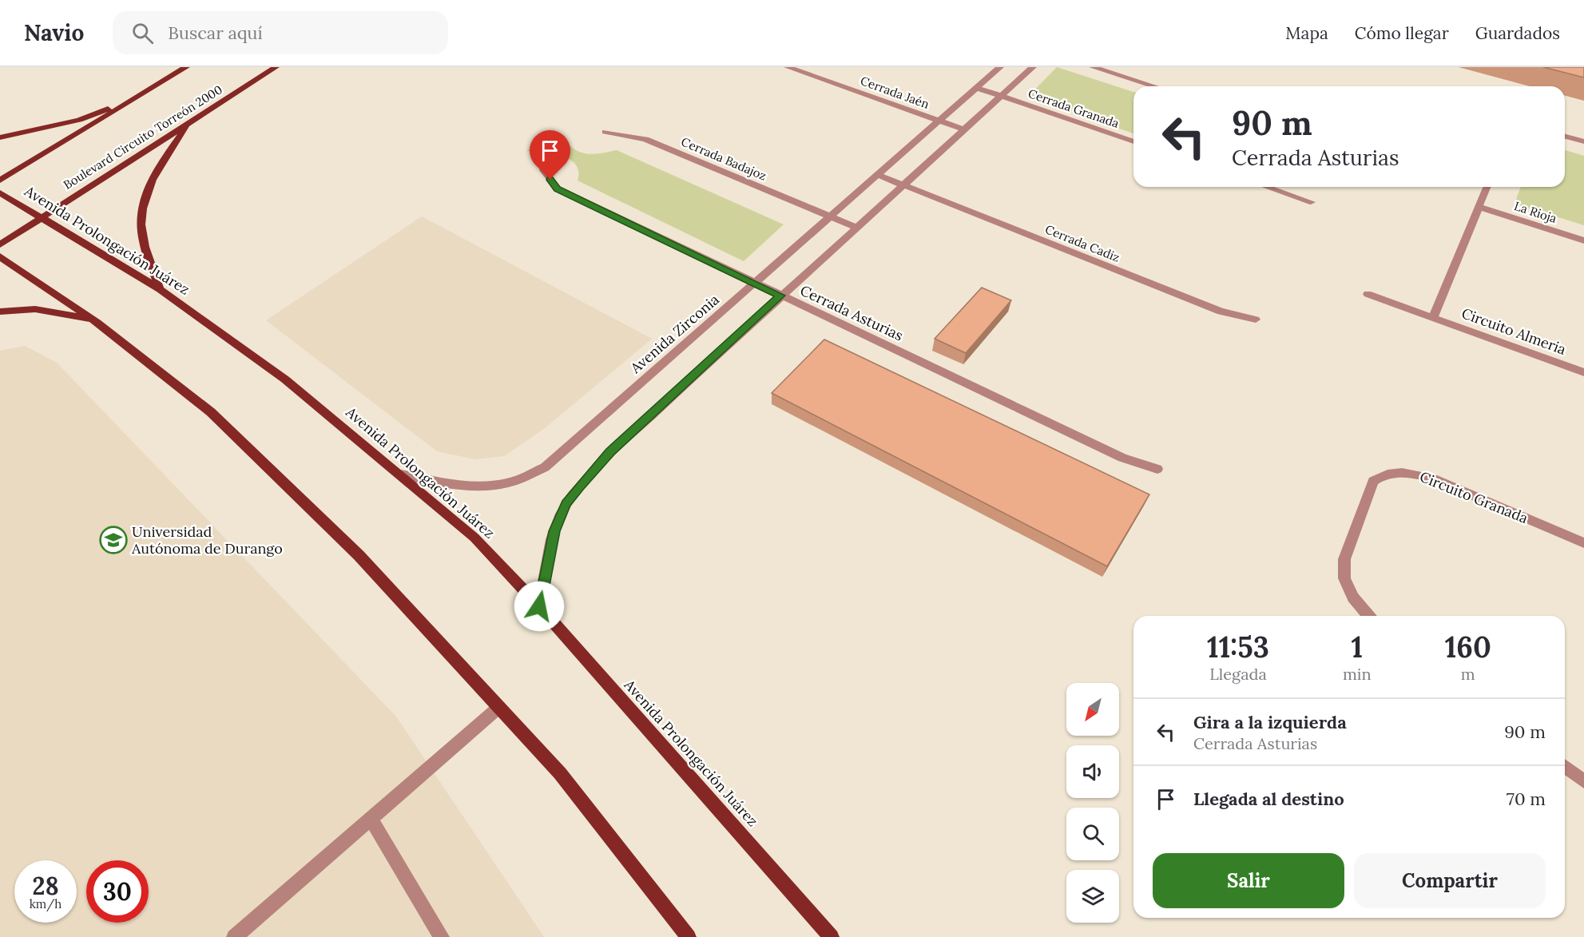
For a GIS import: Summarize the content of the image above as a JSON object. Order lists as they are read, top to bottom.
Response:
{
  "streets": {
    "main road": ["Boulevard Circuito Torreón 2000", "Avenida Prolongación Juárez"],
    "street": [
      "Cerrada Jaén",
      "Cerrada Granada",
      "Cerrada Badajoz",
      "La Rioja",
      "Cerrada Cadiz",
      "Cerrada Asturias",
      "Circuito Almeria",
      "Avenida Zirconia",
      "Circuito Granada"
    ]
  },
  "crossings": [
    ["Cerrada Jaén", "Avenida Zirconia"],
    ["Cerrada Granada", "Avenida Zirconia"],
    ["Boulevard Circuito Torreón 2000", "Avenida Prolongación Juárez"],
    ["Cerrada Badajoz", "Avenida Zirconia"],
    ["Avenida Prolongación Juárez", "Avenida Zirconia"],
    ["Cerrada Cadiz", "Avenida Zirconia"],
    ["Cerrada Asturias", "Avenida Zirconia"]
  ],
  "places": {
    "school or university": ["Universidad Autónoma de Durango"]
  },
  "north": "bottom left",
  "page": {
    "header": "Navio",
    "search": "Buscar aquí",
    "nav": ["Mapa", "Cómo llegar", "Guardados"],
    "turn": ["90 m", "Cerrada Asturias"],
    "eta": [
      "11:53",
      "Llegada",
      "1",
      "min",
      "160",
      "m"
    ],
    "list": [
      {
        "name": "Gira a la izquierda",
        "note": "Cerrada Asturias",
        "value": "90 m"
      },
      {
        "name": "Llegada al destino",
        "value": "70 m"
      }
    ],
    "buttons": ["Salir", "Compartir"],
    "speed": "28 km/h",
    "limit": "30"
  }
}
